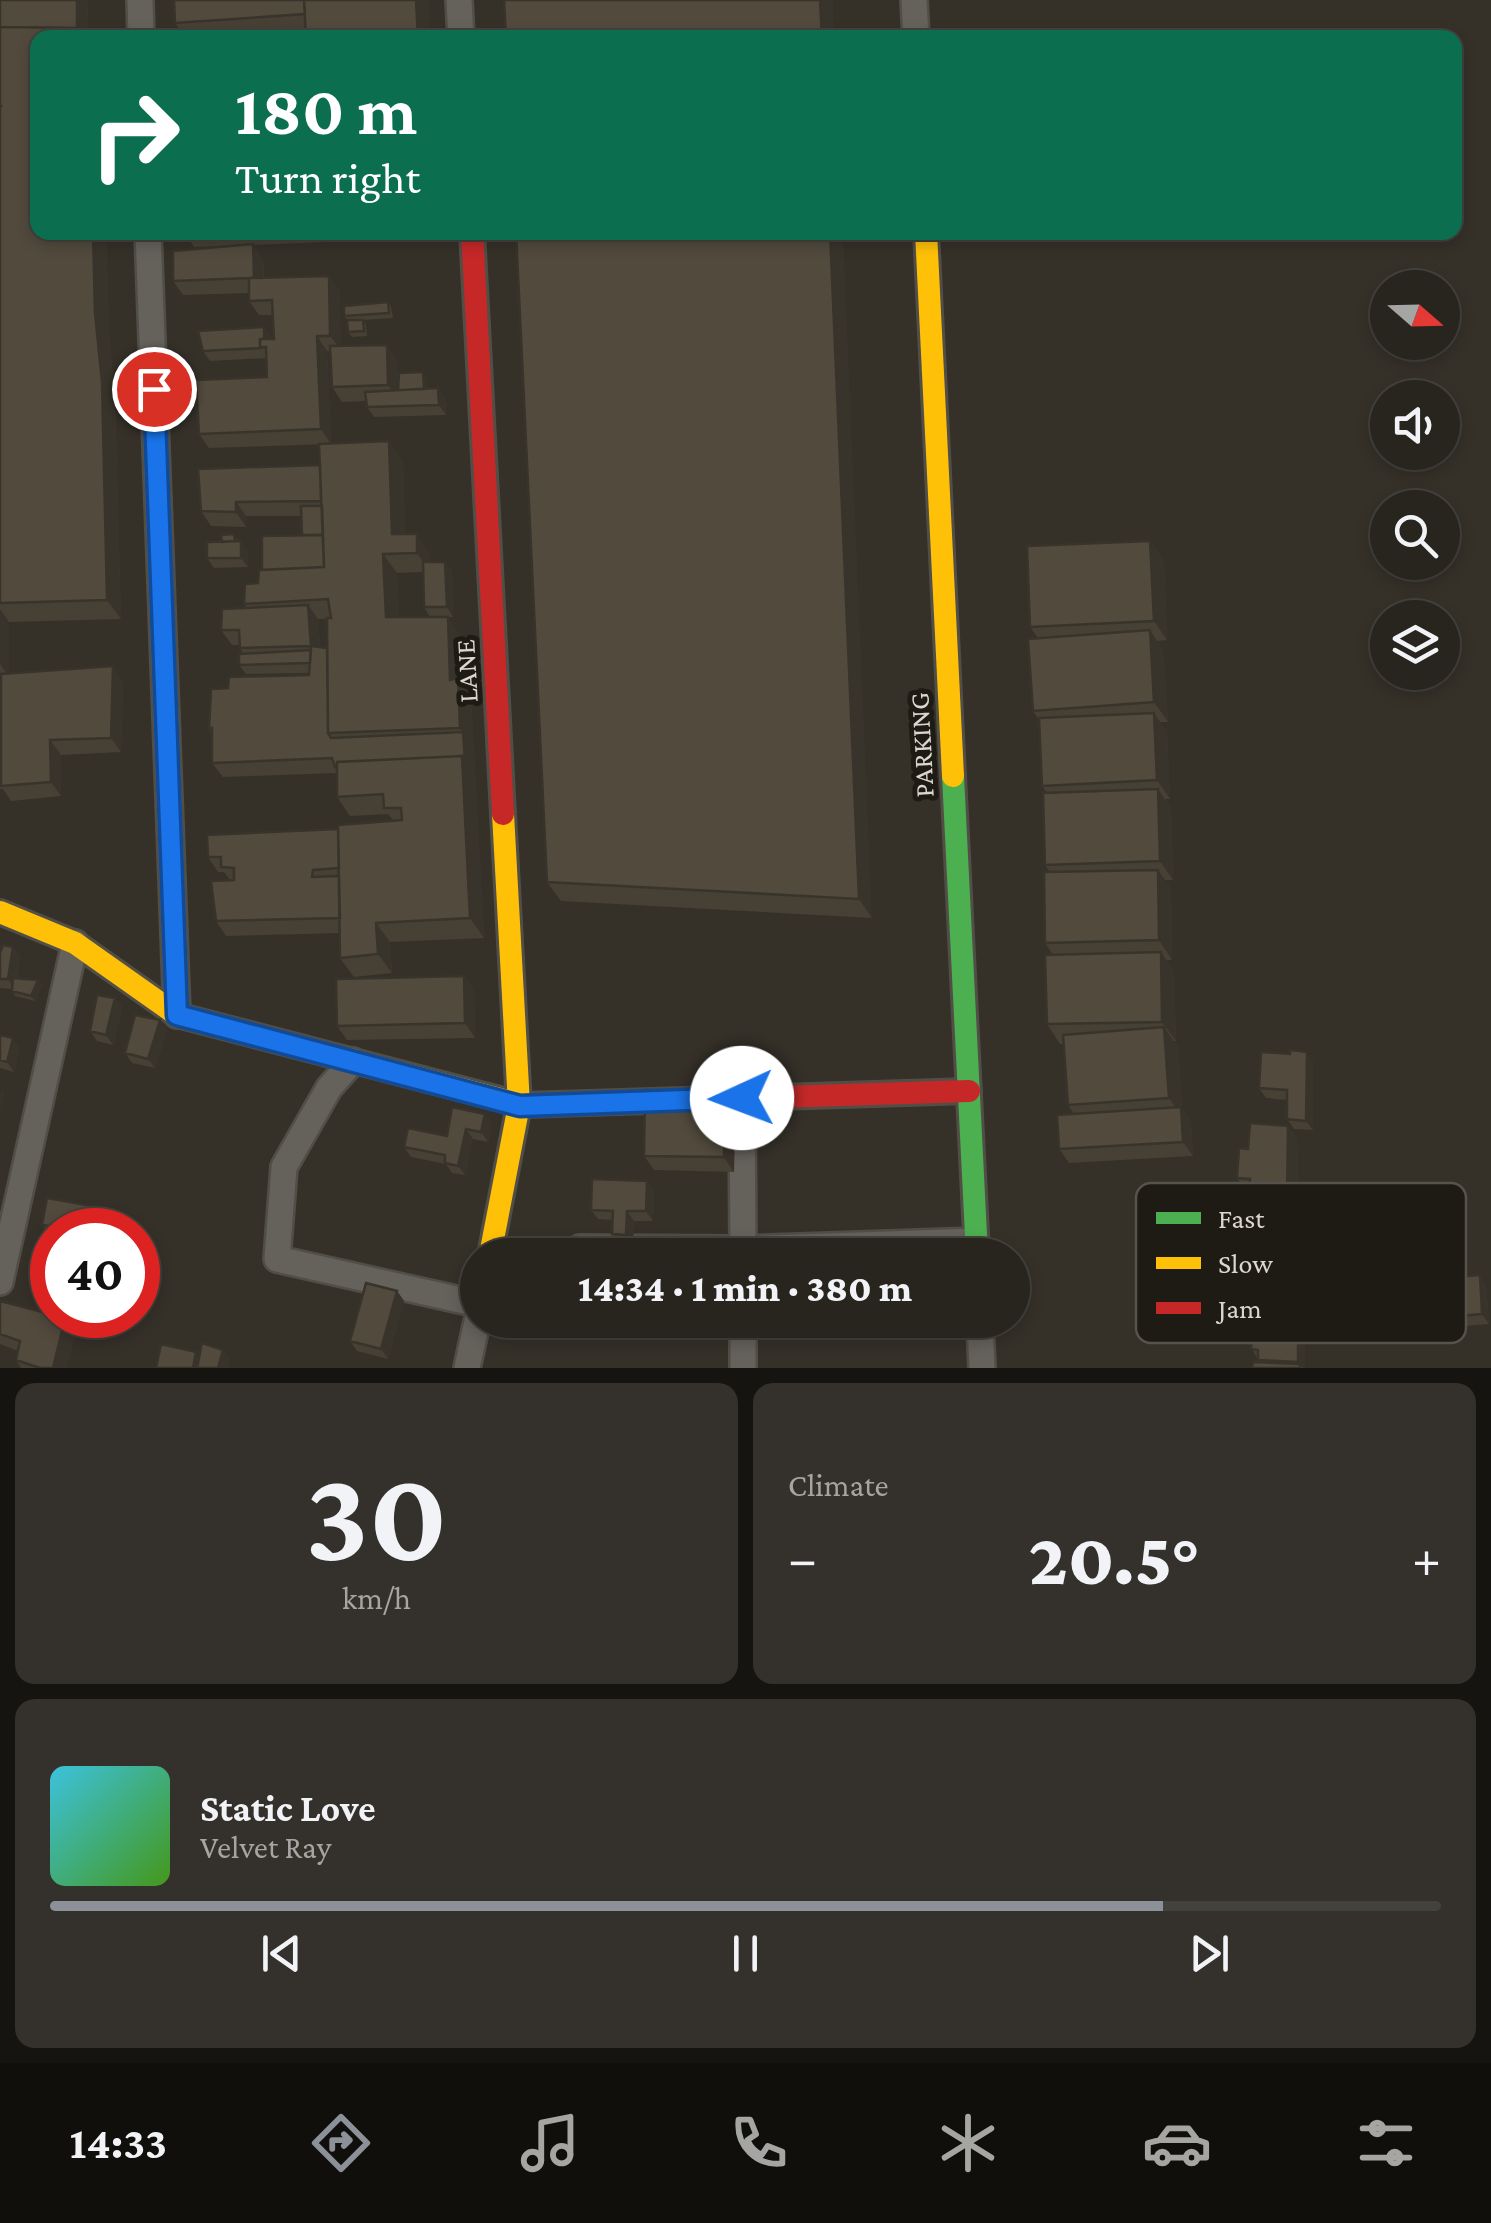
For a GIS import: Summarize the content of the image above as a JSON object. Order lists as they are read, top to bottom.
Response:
{
  "streets": {
    "street": ["LANE", "PARKING"]
  },
  "legend": ["Fast", "Slow", "Jam"],
  "north": "right",
  "page": {
    "turn": ["180 m", "Turn right"],
    "limit": "40",
    "trip": "14:34 · 1 min · 380 m",
    "tile": [
      ["30", "km/h"],
      "Climate"
    ],
    "heat": ["−", "20.5°", "+"],
    "song": ["Static Love", "Velvet Ray"],
    "tabs": "14:33"
  }
}
